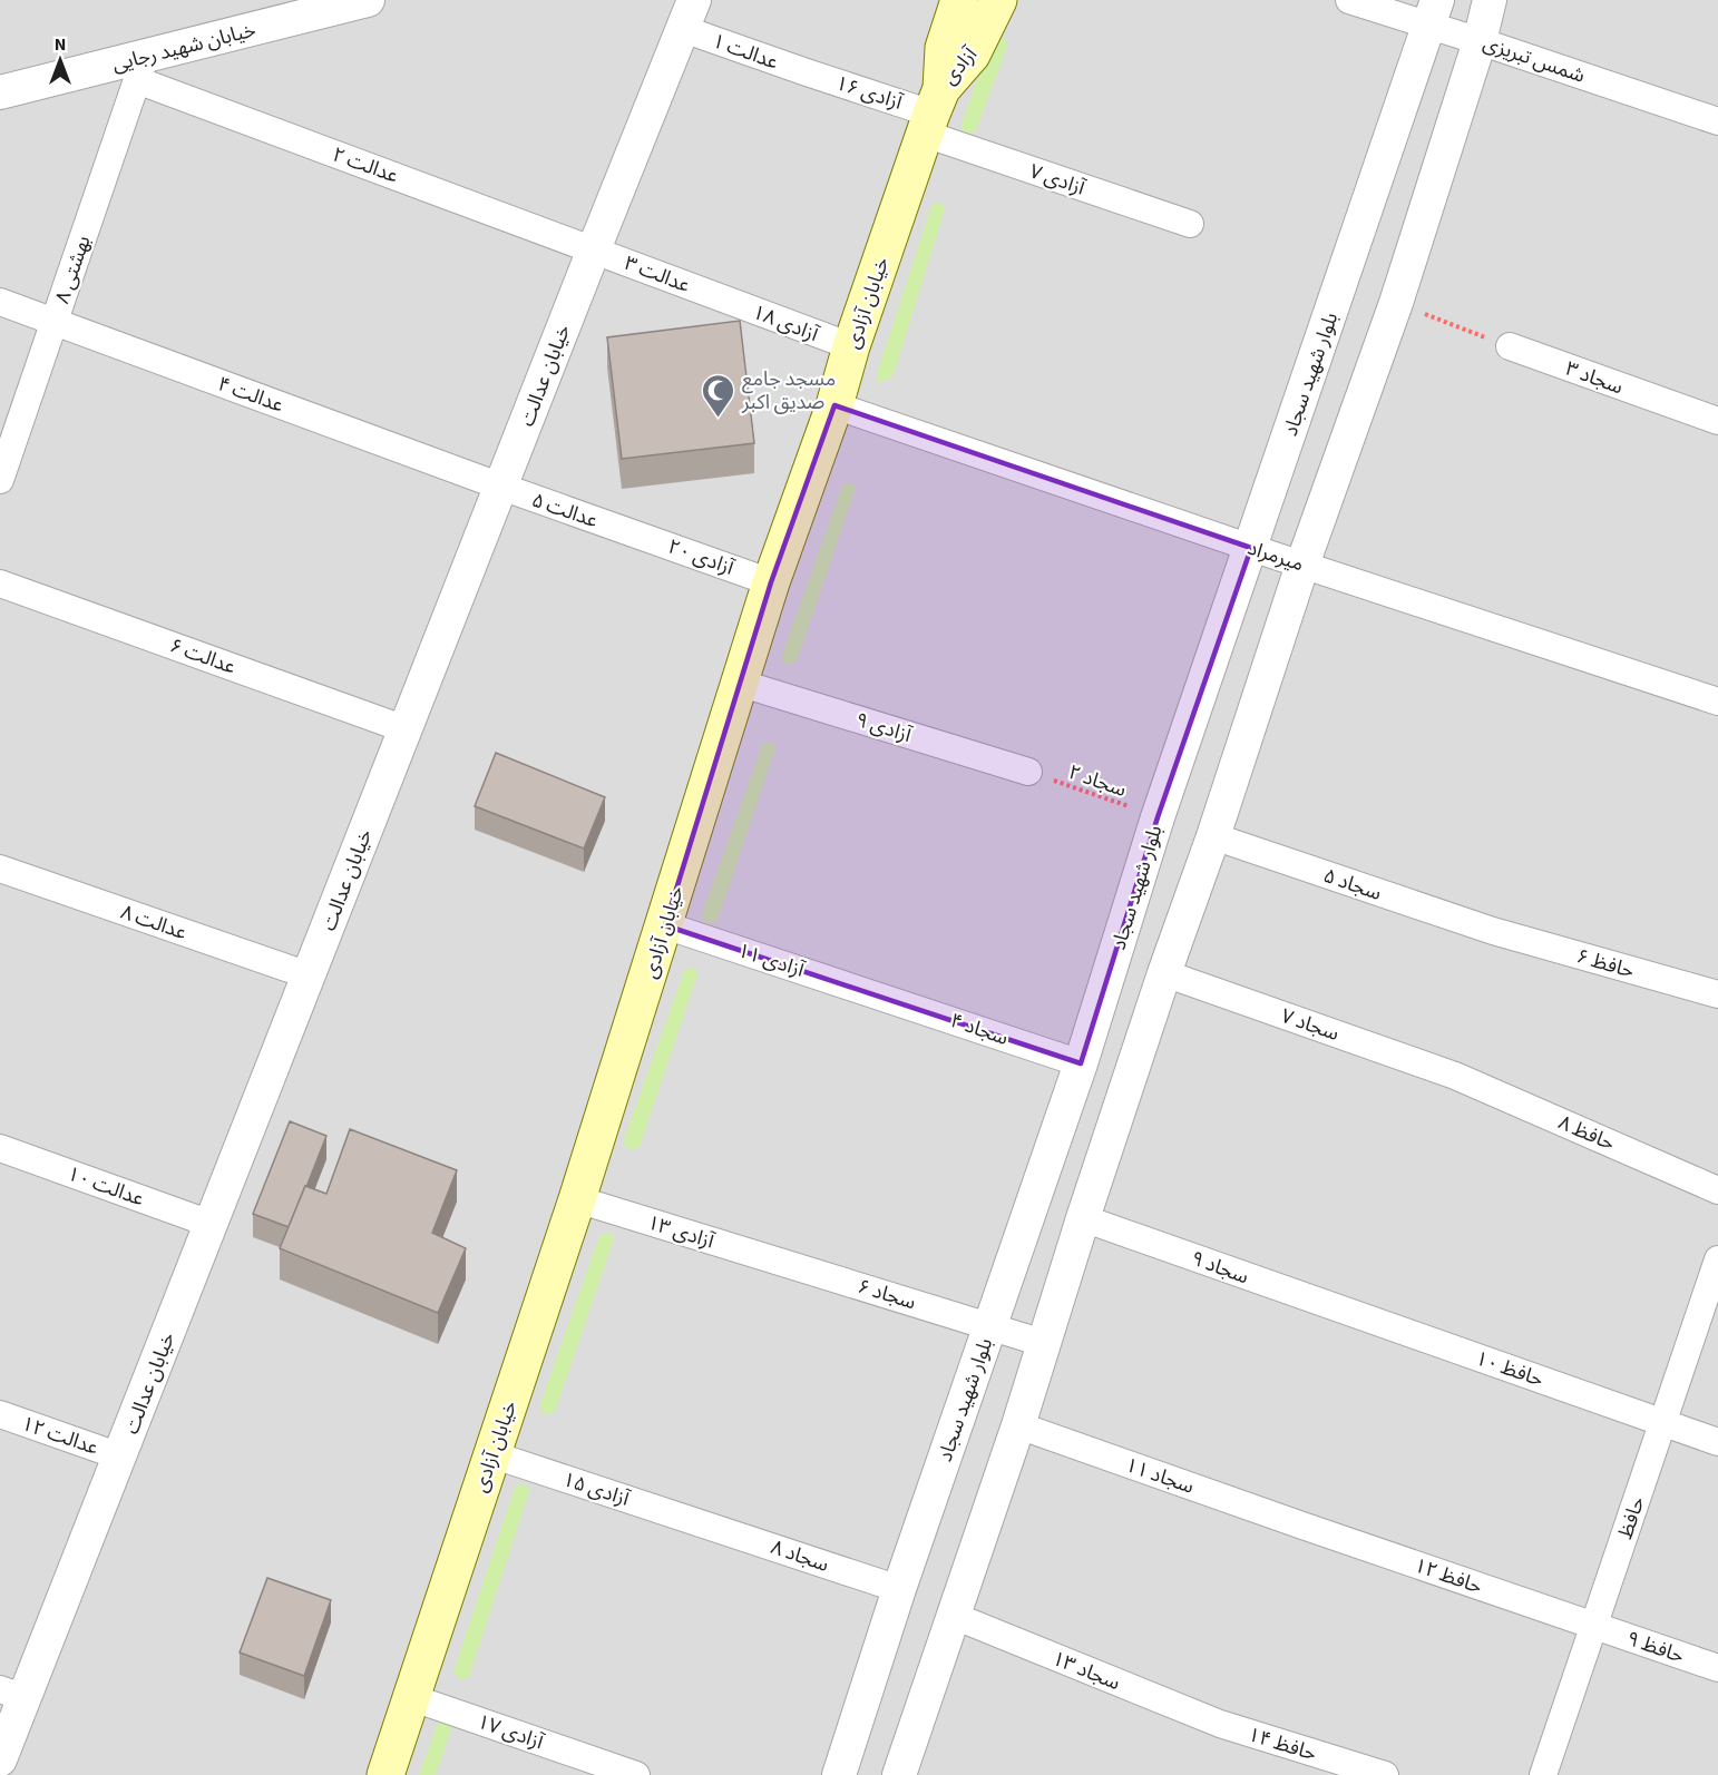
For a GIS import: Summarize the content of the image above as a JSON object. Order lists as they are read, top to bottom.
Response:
{
  "streets": {
    "main road": ["آزادی", "خیابان آزادی"],
    "street": [
      "خیابان شهید رجایی",
      "عدالت ۱",
      "شمس تبریزی",
      "آزادی ۱۶",
      "عدالت ۲",
      "آزادی ۷",
      "بهشتی ۸",
      "عدالت ۳",
      "آزادی ۱۸",
      "بلوار شهید سجاد",
      "خیابان عدالت",
      "سجاد ۳",
      "عدالت ۴",
      "عدالت ۵",
      "میرمراد",
      "آزادی ۲۰",
      "عدالت ۶",
      "آزادی ۹",
      "سجاد ۵",
      "عدالت ۸",
      "آزادی ۱۱",
      "حافظ ۶",
      "سجاد ۷",
      "سجاد ۴",
      "حافظ ۸",
      "عدالت ۱۰",
      "آزادی ۱۳",
      "سجاد ۹",
      "سجاد ۶",
      "حافظ ۱۰",
      "عدالت ۱۲",
      "سجاد ۱۱",
      "آزادی ۱۵",
      "حافظ",
      "سجاد ۸",
      "حافظ ۱۲",
      "حافظ ۹",
      "سجاد ۱۳",
      "آزادی ۱۷",
      "حافظ ۱۴"
    ],
    "path": ["سجاد ۲"]
  },
  "crossings": [
    ["خیابان شهید رجایی", "عدالت ۲"],
    ["خیابان شهید رجایی", "بهشتی ۸"],
    ["عدالت ۱", "آزادی ۱۶"],
    ["عدالت ۱", "خیابان عدالت"],
    ["شمس تبریزی", "بلوار شهید سجاد"],
    ["آزادی", "آزادی ۱۶"],
    ["آزادی", "آزادی ۷"],
    ["آزادی", "خیابان آزادی"],
    ["آزادی ۱۶", "آزادی ۷"],
    ["آزادی ۱۶", "خیابان آزادی"],
    ["عدالت ۲", "بهشتی ۸"],
    ["عدالت ۲", "عدالت ۳"],
    ["عدالت ۲", "خیابان عدالت"],
    ["آزادی ۷", "خیابان آزادی"],
    ["بهشتی ۸", "عدالت ۴"],
    ["عدالت ۳", "آزادی ۱۸"],
    ["عدالت ۳", "خیابان عدالت"],
    ["خیابان آزادی", "آزادی ۱۸"],
    ["خیابان آزادی", "میرمراد"],
    ["خیابان آزادی", "آزادی ۲۰"],
    ["خیابان آزادی", "آزادی ۹"],
    ["خیابان آزادی", "آزادی ۱۱"],
    ["خیابان آزادی", "آزادی ۱۳"],
    ["خیابان آزادی", "آزادی ۱۵"],
    ["خیابان آزادی", "آزادی ۱۷"],
    ["بلوار شهید سجاد", "میرمراد"],
    ["بلوار شهید سجاد", "سجاد ۲"],
    ["بلوار شهید سجاد", "سجاد ۴"],
    ["بلوار شهید سجاد", "سجاد ۶"],
    ["بلوار شهید سجاد", "سجاد ۸"],
    ["خیابان عدالت", "عدالت ۴"],
    ["خیابان عدالت", "عدالت ۵"],
    ["خیابان عدالت", "عدالت ۶"],
    ["خیابان عدالت", "عدالت ۸"],
    ["خیابان عدالت", "عدالت ۱۰"],
    ["خیابان عدالت", "عدالت ۱۲"],
    ["عدالت ۴", "عدالت ۵"],
    ["عدالت ۵", "آزادی ۲۰"],
    ["آزادی ۹", "سجاد ۲"],
    ["سجاد ۵", "حافظ ۶"],
    ["آزادی ۱۱", "سجاد ۴"],
    ["سجاد ۷", "حافظ ۸"],
    ["آزادی ۱۳", "سجاد ۶"],
    ["سجاد ۹", "حافظ ۱۰"],
    ["حافظ ۱۰", "حافظ"],
    ["سجاد ۱۱", "حافظ ۱۲"],
    ["آزادی ۱۵", "سجاد ۸"],
    ["حافظ", "حافظ ۱۲"],
    ["حافظ", "حافظ ۹"],
    ["حافظ ۱۲", "حافظ ۹"],
    ["سجاد ۱۳", "حافظ ۱۴"]
  ],
  "places": {
    "mosque": ["مسجد جامع صدیق اکبر"]
  },
  "north": "top"
}
